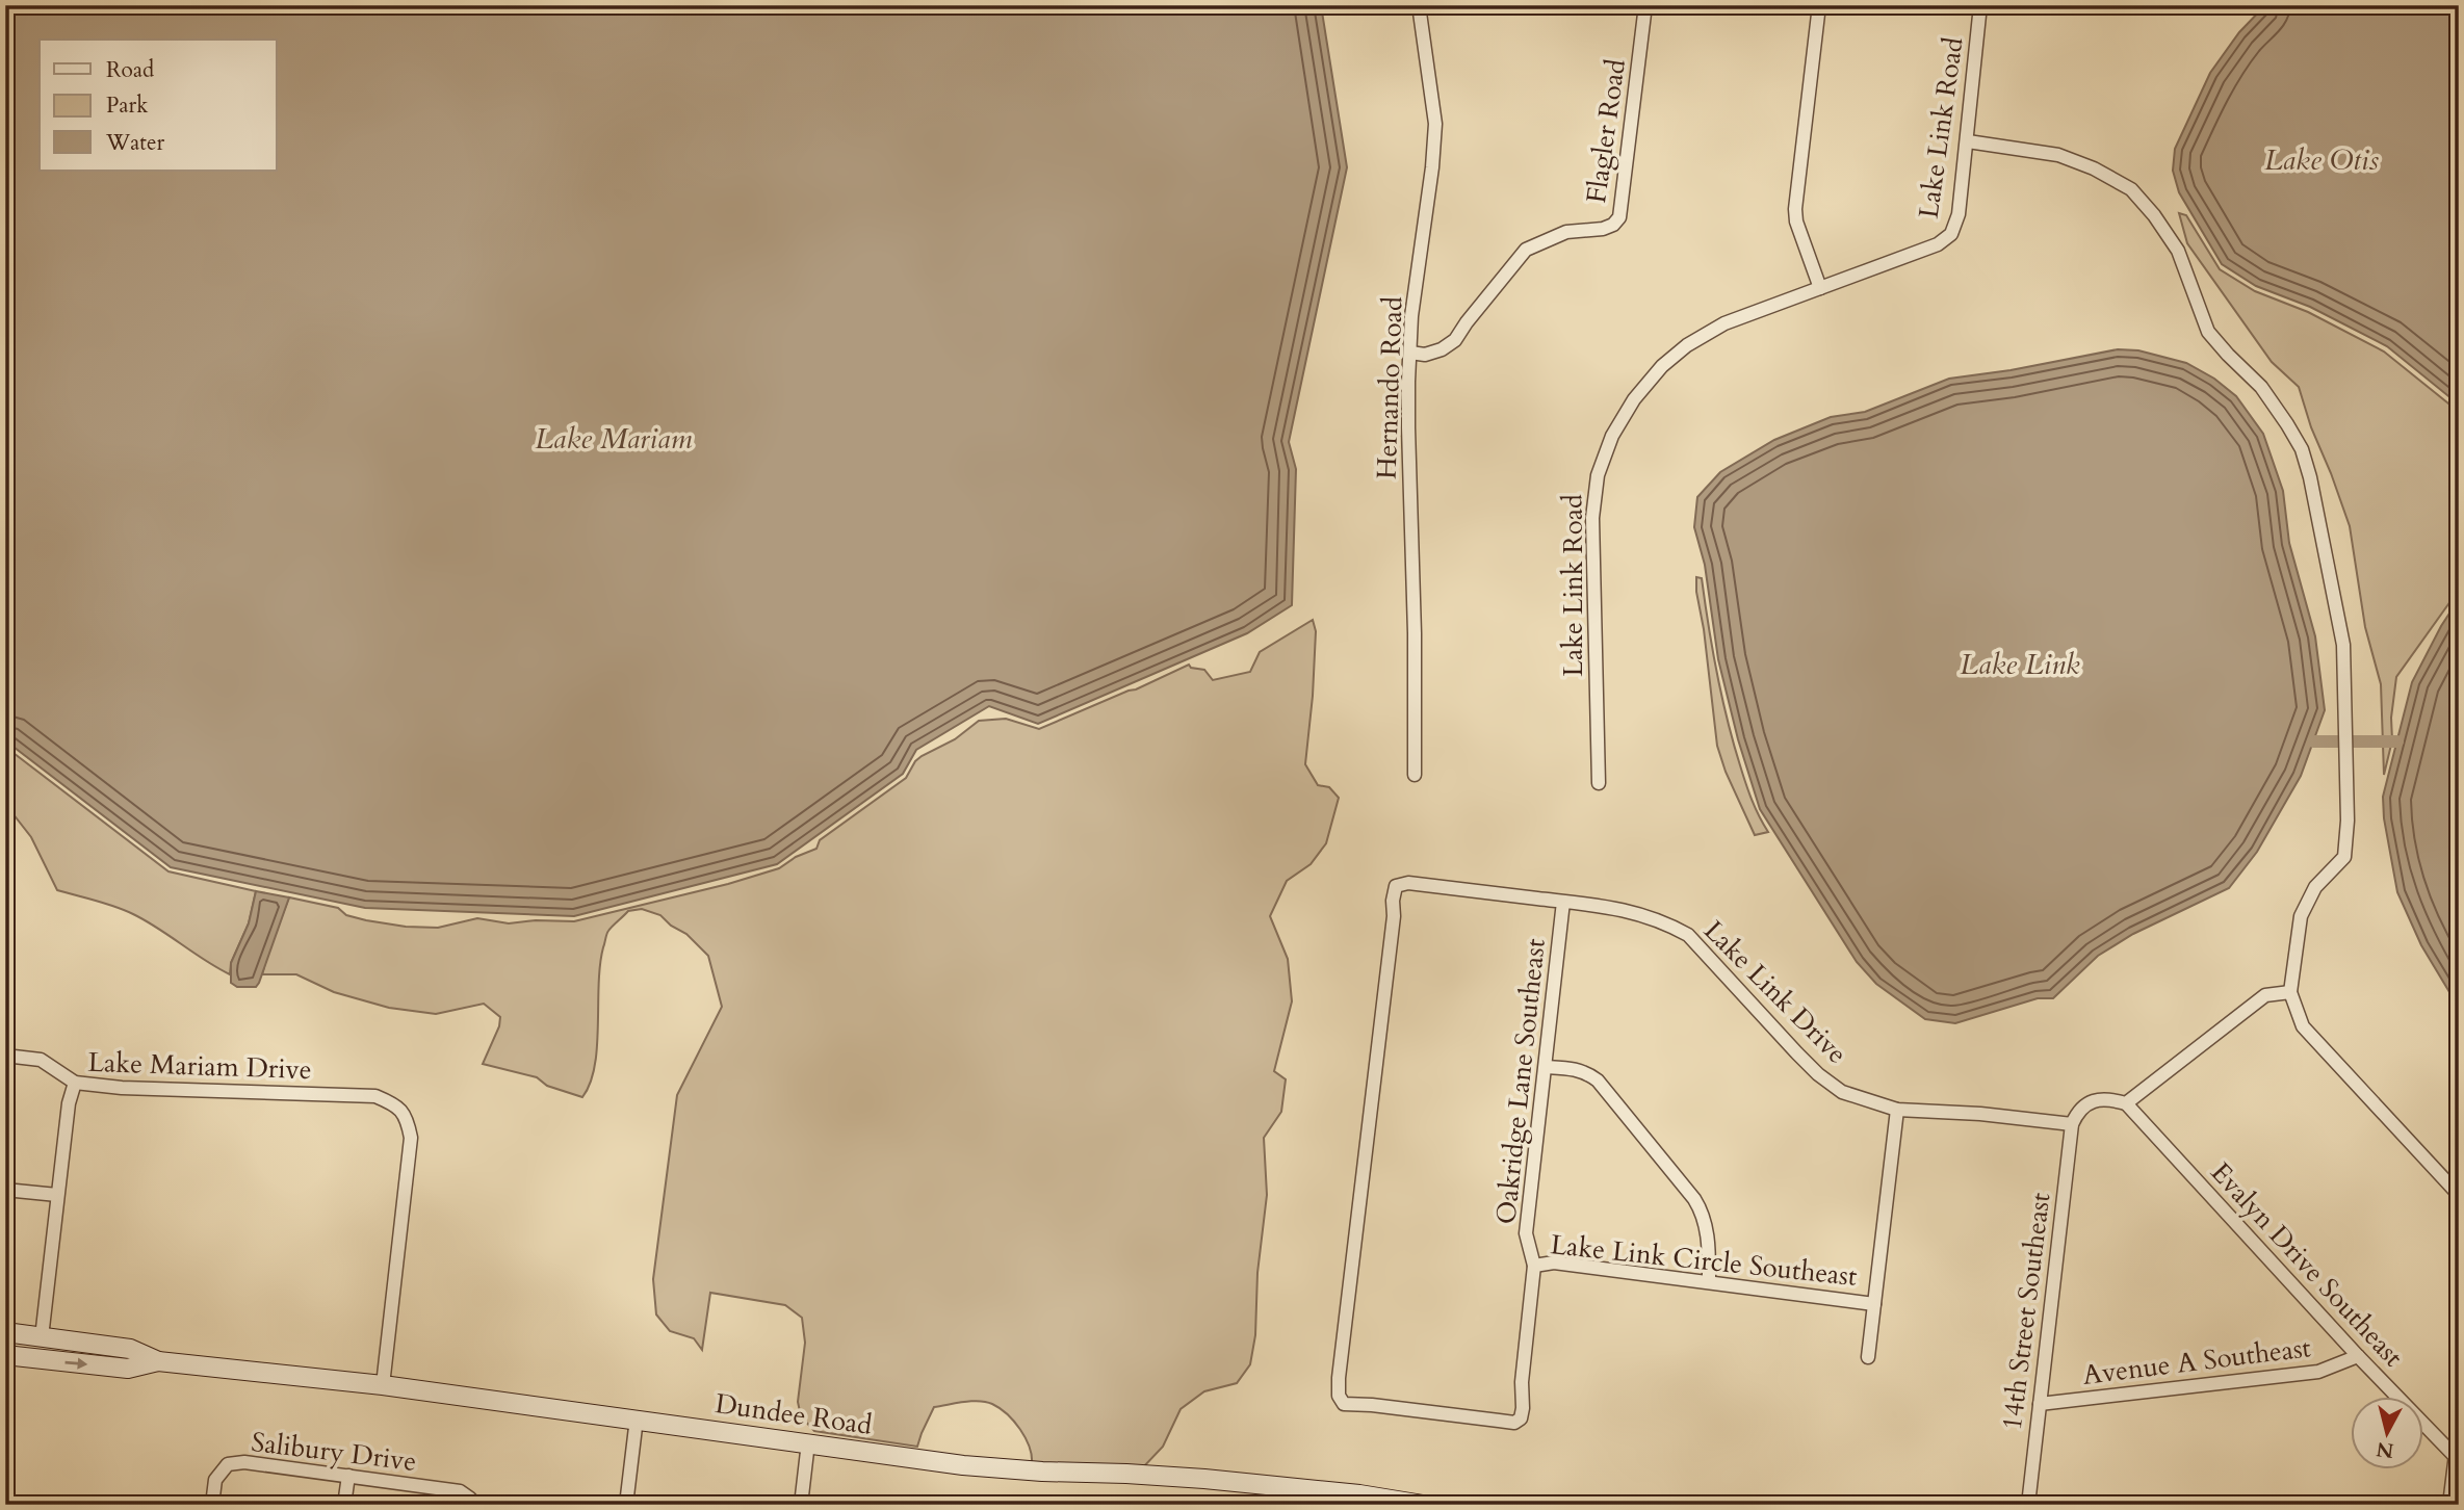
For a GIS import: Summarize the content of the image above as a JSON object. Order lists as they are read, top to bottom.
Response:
{
  "streets": {
    "main road": ["Dundee Road"],
    "street": [
      "Lake Link Road",
      "Flagler Road",
      "Hernando Road",
      "Lake Link Drive",
      "Lake Mariam Drive",
      "Oakridge Lane Southeast",
      "Lake Link Circle Southeast",
      "Evalyn Drive Southeast",
      "14th Street Southeast",
      "Avenue A Southeast",
      "Salibury Drive"
    ]
  },
  "crossings": [
    ["Flagler Road", "Hernando Road"],
    ["Lake Link Drive", "Oakridge Lane Southeast"],
    ["Lake Link Drive", "Lake Link Circle Southeast"],
    ["Lake Link Drive", "14th Street Southeast"],
    ["Lake Mariam Drive", "Dundee Road"],
    ["Oakridge Lane Southeast", "Lake Link Circle Southeast"],
    ["Evalyn Drive Southeast", "Avenue A Southeast"],
    ["14th Street Southeast", "Avenue A Southeast"]
  ],
  "water": ["Lake Otis", "Lake Mariam", "Lake Link"],
  "legend": ["Road", "Park", "Water"],
  "north": "bottom"
}
